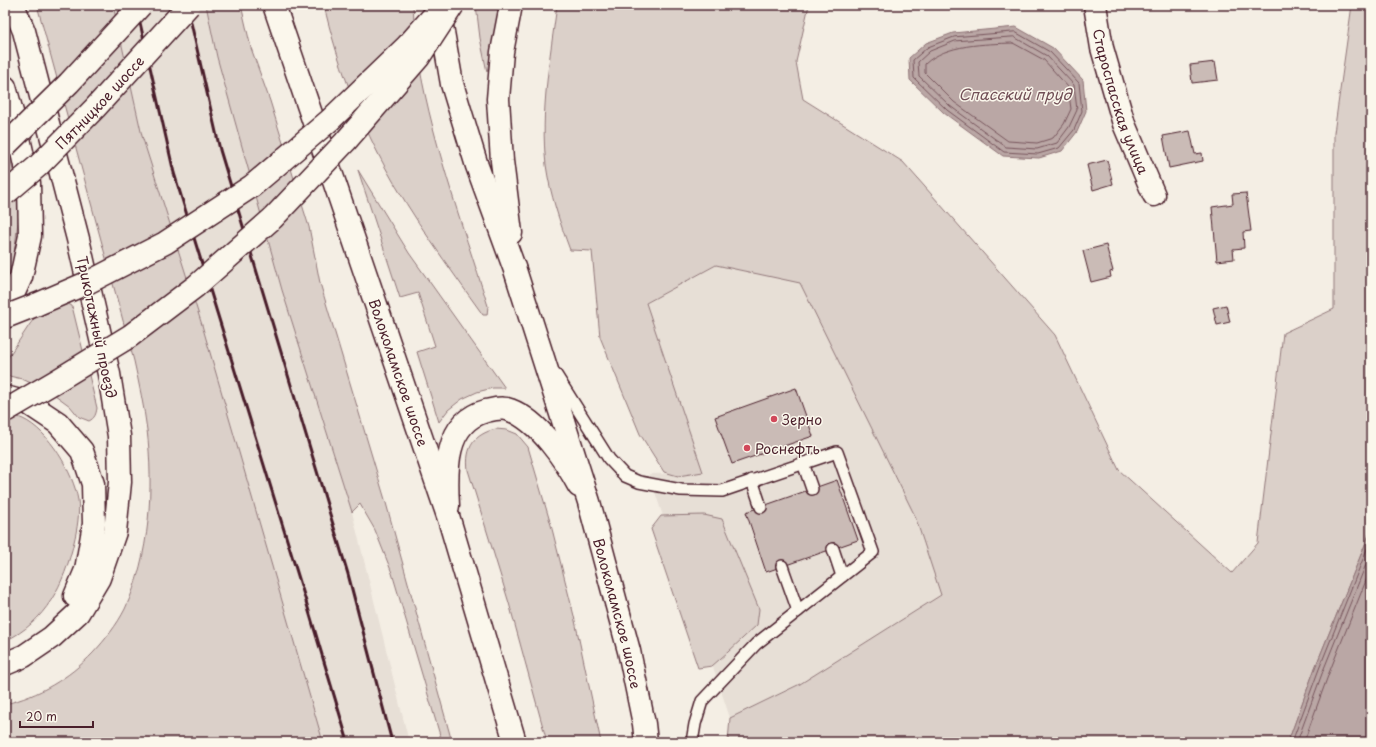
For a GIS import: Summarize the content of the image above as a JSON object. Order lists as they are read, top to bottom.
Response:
{
  "streets": {
    "main road": [
      "Староспасская улица",
      "Пятницкое шоссе",
      "Трикотажный проезд",
      "Волоколамское шоссе"
    ]
  },
  "water": ["Спасский пруд"],
  "places": ["Зерно", "Роснефть"],
  "scale_bar": "20 m"
}
